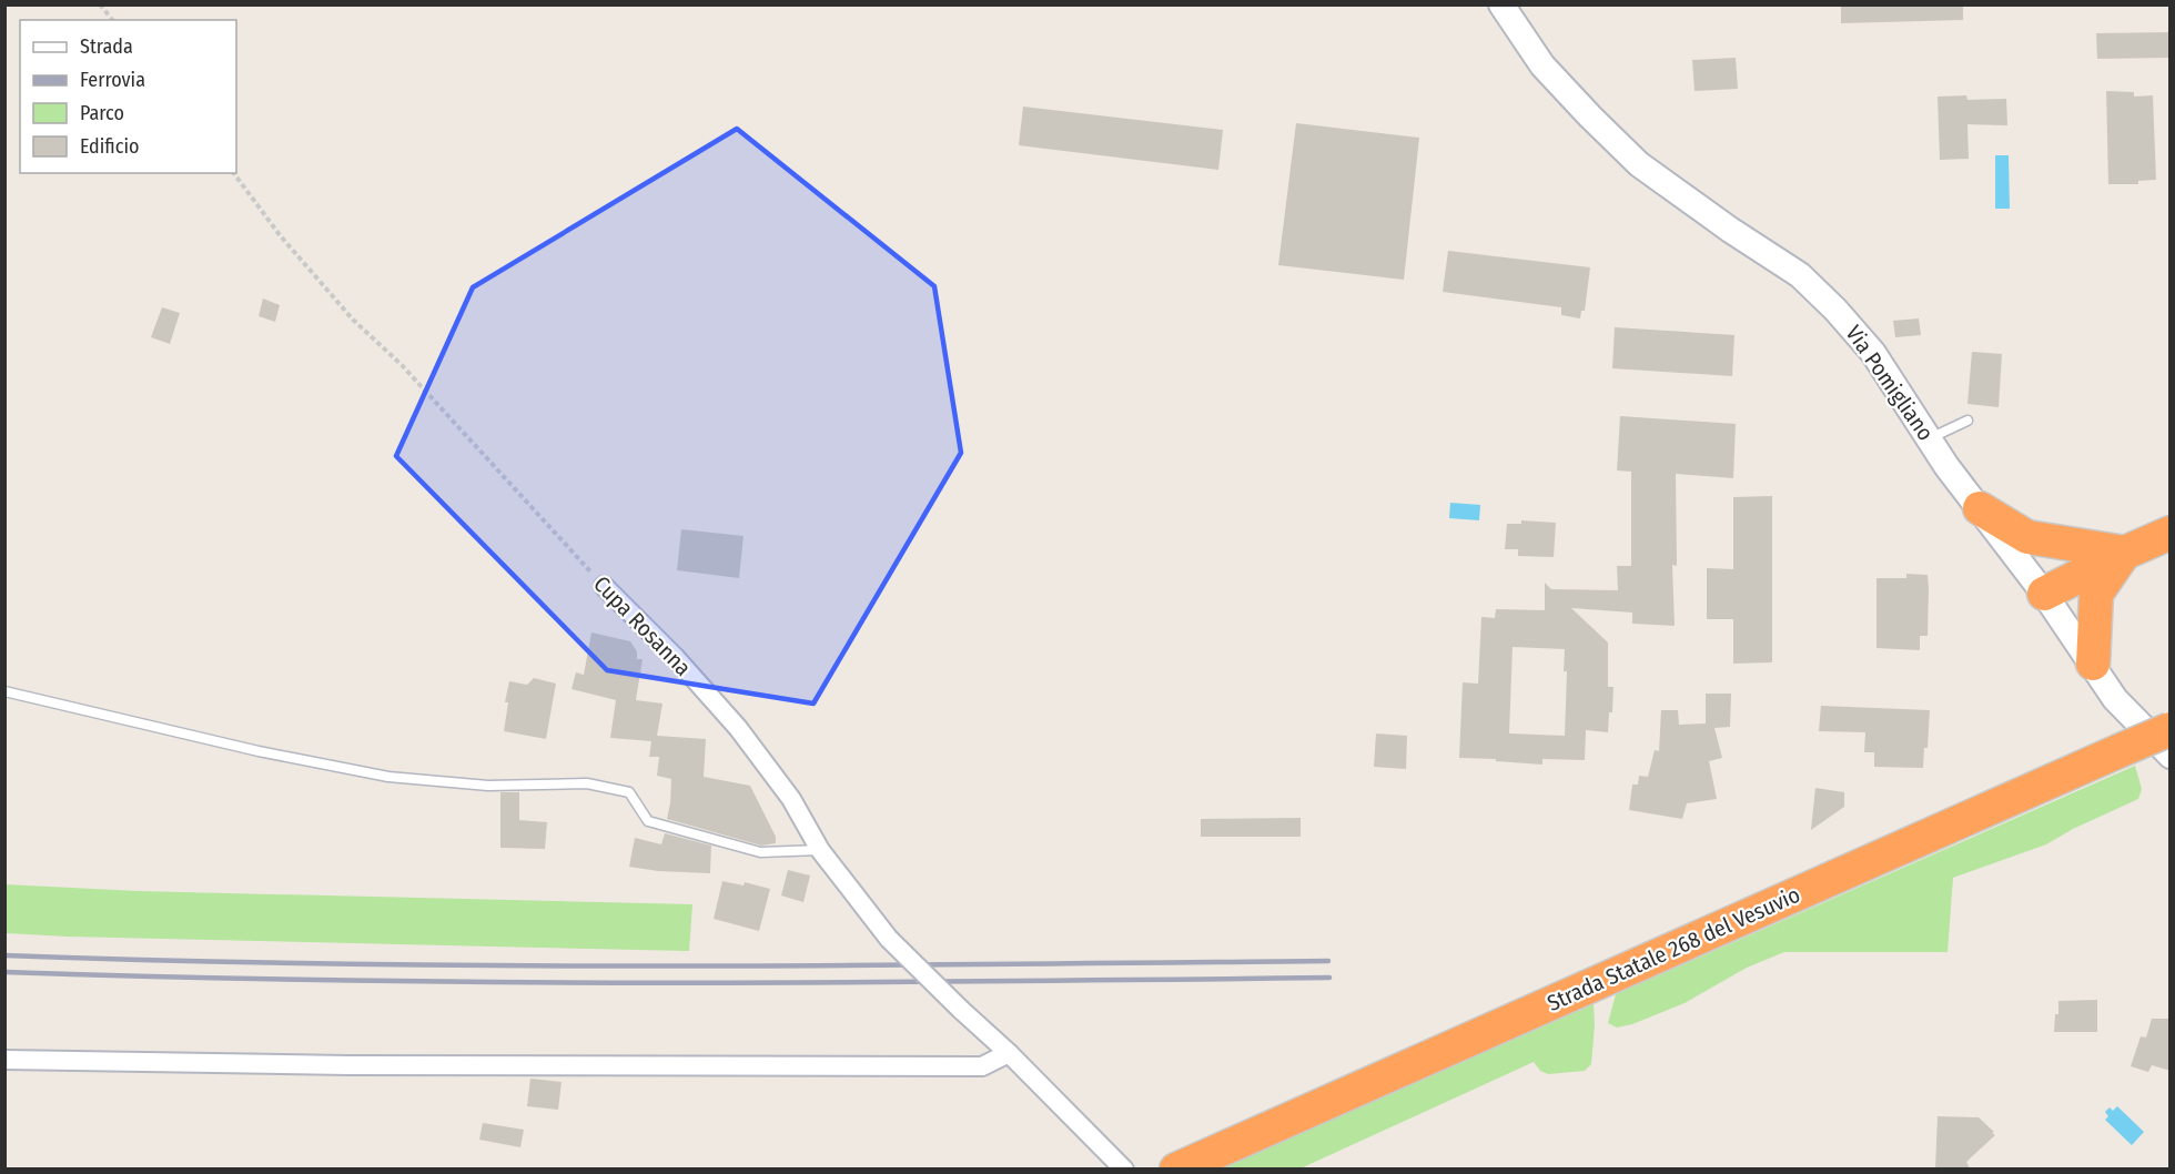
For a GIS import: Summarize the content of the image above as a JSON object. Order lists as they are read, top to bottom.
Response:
{
  "streets": {
    "highway": ["Strada Statale 268 del Vesuvio"],
    "street": ["Via Pomigliano", "Cupa Rosanna"]
  },
  "legend": [
    "Strada",
    "Ferrovia",
    "Parco",
    "Edificio"
  ]
}
